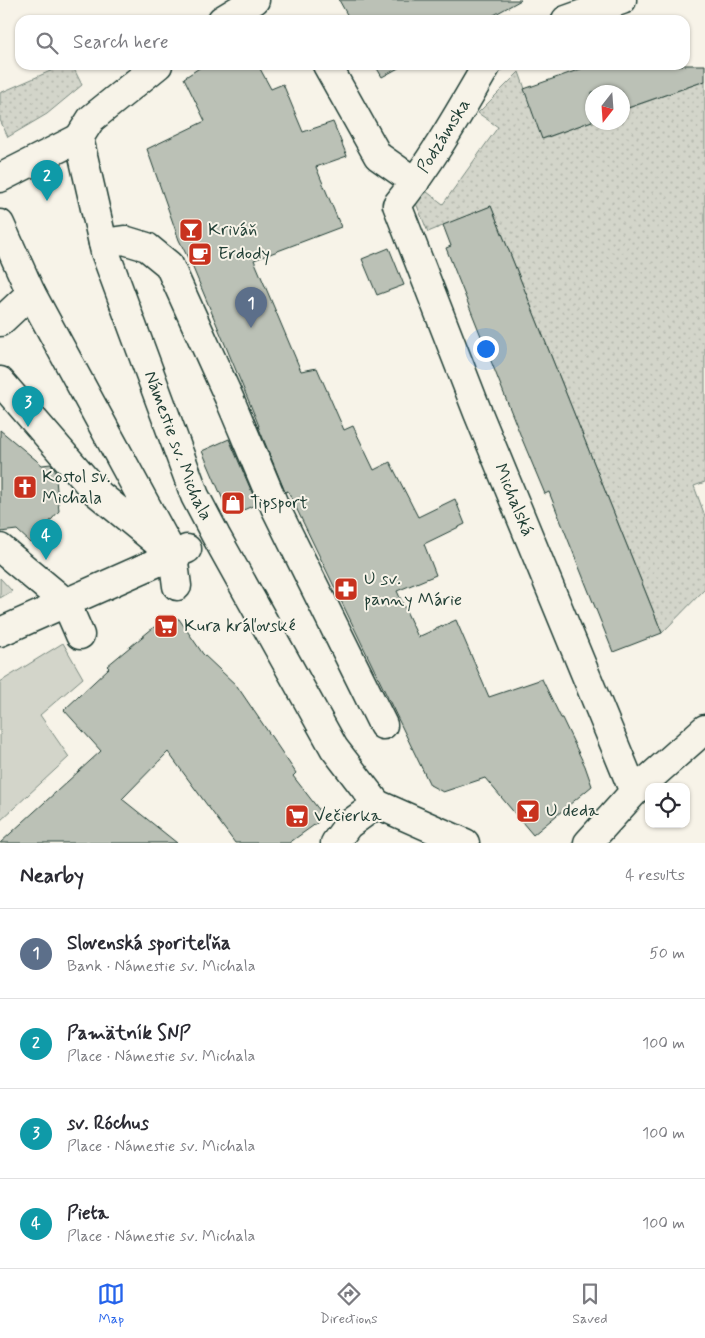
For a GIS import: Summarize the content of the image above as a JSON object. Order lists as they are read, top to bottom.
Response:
{
  "streets": {
    "street": ["Podzámska", "Námestie sv. Michala", "Michalská"]
  },
  "crossings": [
    ["Podzámska", "Michalská"]
  ],
  "places": {
    "bar": ["Kriváň", "U deda"],
    "cafe": ["Erdody"],
    "church": ["Kostol sv. Michala"],
    "shop": ["Tipsport"],
    "pharmacy": ["U sv. panny Márie"],
    "supermarket": ["Kura kráľovské", "Večierka"]
  },
  "north": "bottom",
  "page": {
    "search": "Search here",
    "pins": [
      "2",
      "1",
      "3",
      "4"
    ],
    "heading": ["Nearby", "4 results"],
    "list": [
      {
        "mark": "1",
        "name": "Slovenská sporiteľňa",
        "note": "Bank · Námestie sv. Michala",
        "value": "50 m"
      },
      {
        "mark": "2",
        "name": "Pamätník SNP",
        "note": "Place · Námestie sv. Michala",
        "value": "100 m"
      },
      {
        "mark": "3",
        "name": "sv. Róchus",
        "note": "Place · Námestie sv. Michala",
        "value": "100 m"
      },
      {
        "mark": "4",
        "name": "Pieta",
        "note": "Place · Námestie sv. Michala",
        "value": "100 m"
      }
    ],
    "nav": ["Map", "Directions", "Saved"]
  }
}
